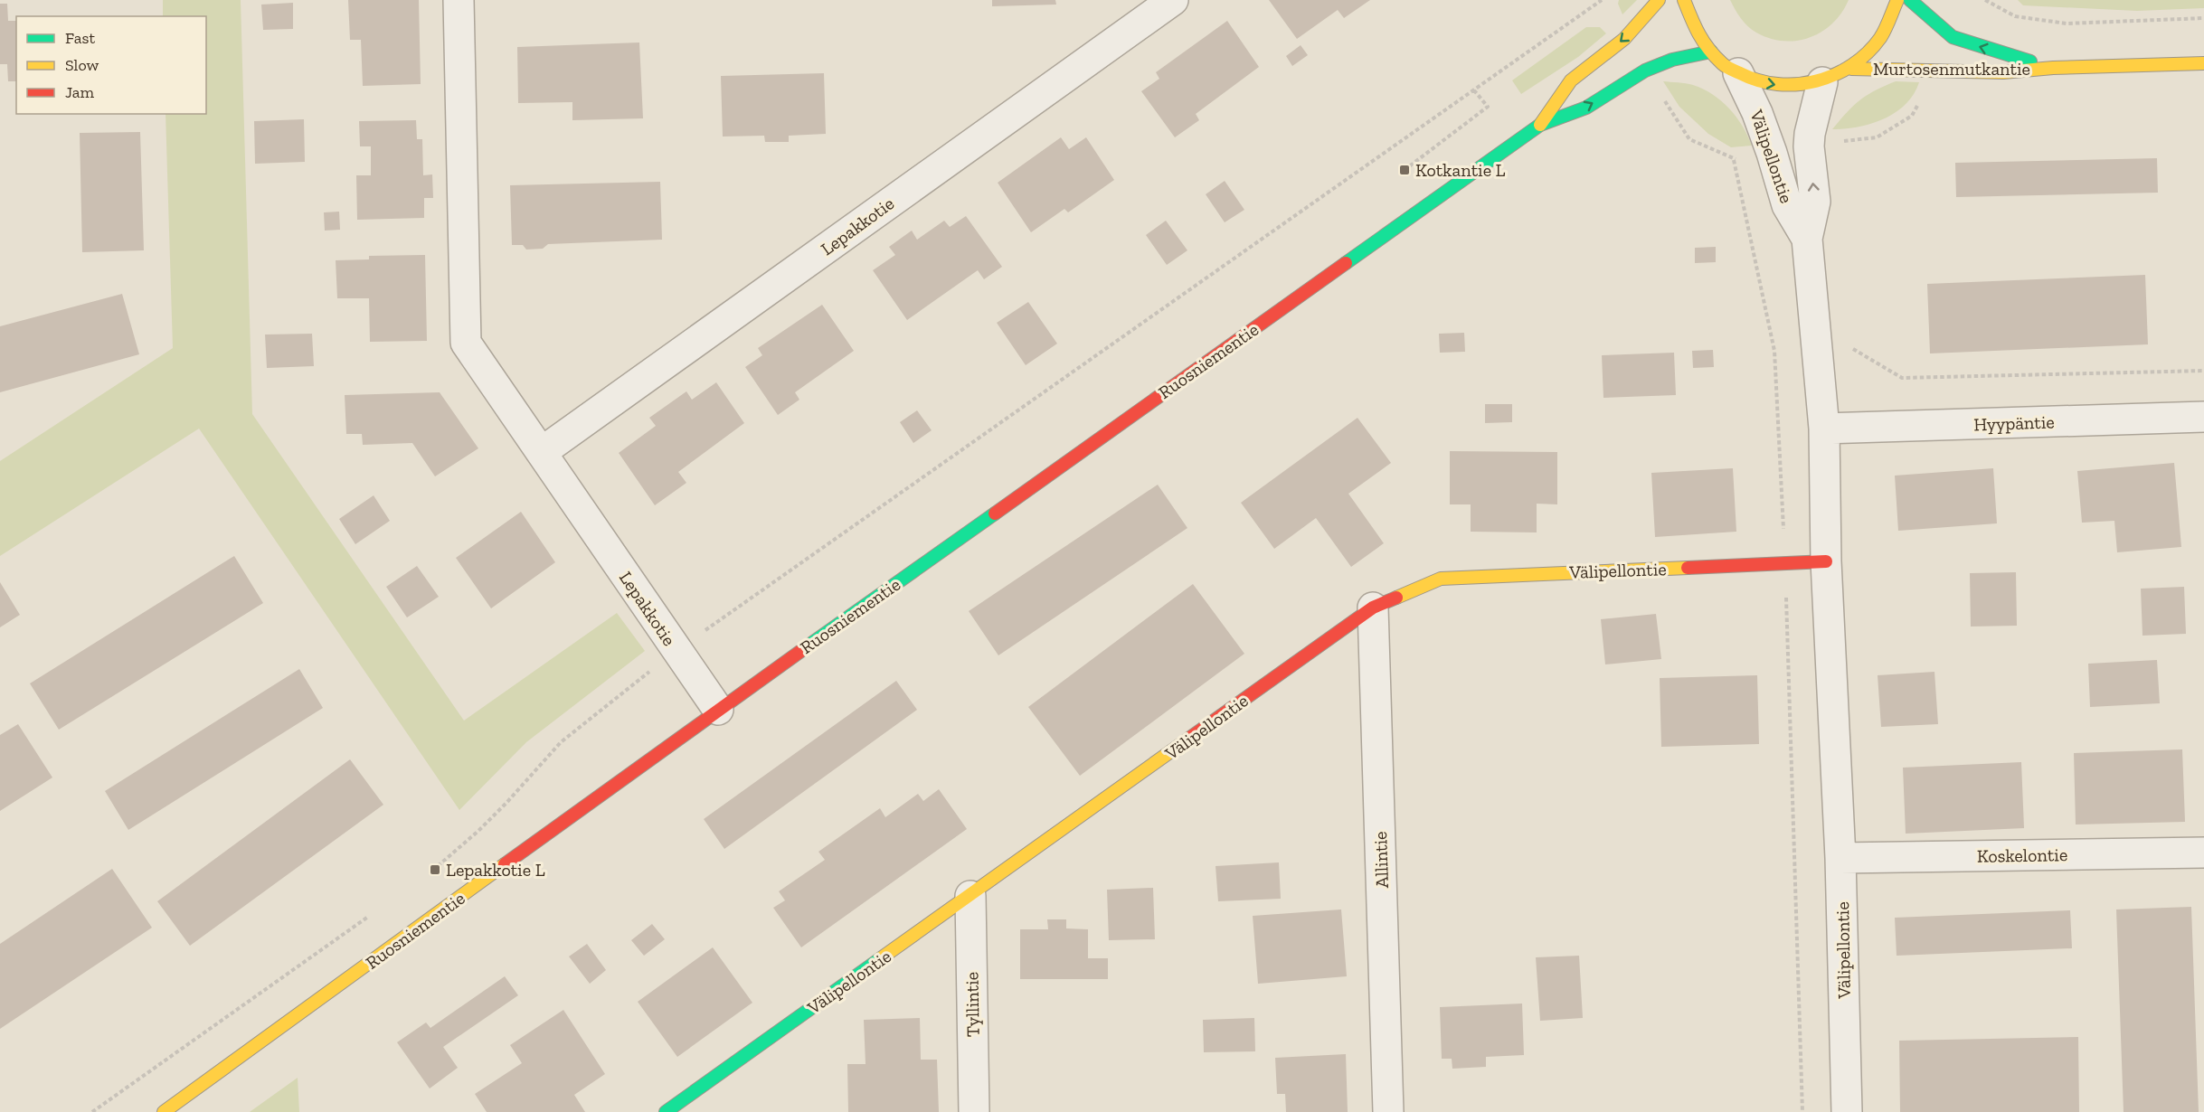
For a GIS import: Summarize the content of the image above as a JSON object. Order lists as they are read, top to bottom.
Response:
{
  "streets": {
    "main road": ["Murtosenmutkantie", "Välipellontie", "Ruosniementie"],
    "street": [
      "Lepakkotie",
      "Hyypäntie",
      "Koskelontie",
      "Allintie",
      "Tyllintie"
    ]
  },
  "crossings": [
    ["Välipellontie", "Hyypäntie"],
    ["Välipellontie", "Koskelontie"],
    ["Välipellontie", "Allintie"],
    ["Välipellontie", "Tyllintie"],
    ["Lepakkotie", "Ruosniementie"]
  ],
  "places": {
    "transit": ["Kotkantie L", "Lepakkotie L"]
  },
  "legend": ["Fast", "Slow", "Jam"]
}
